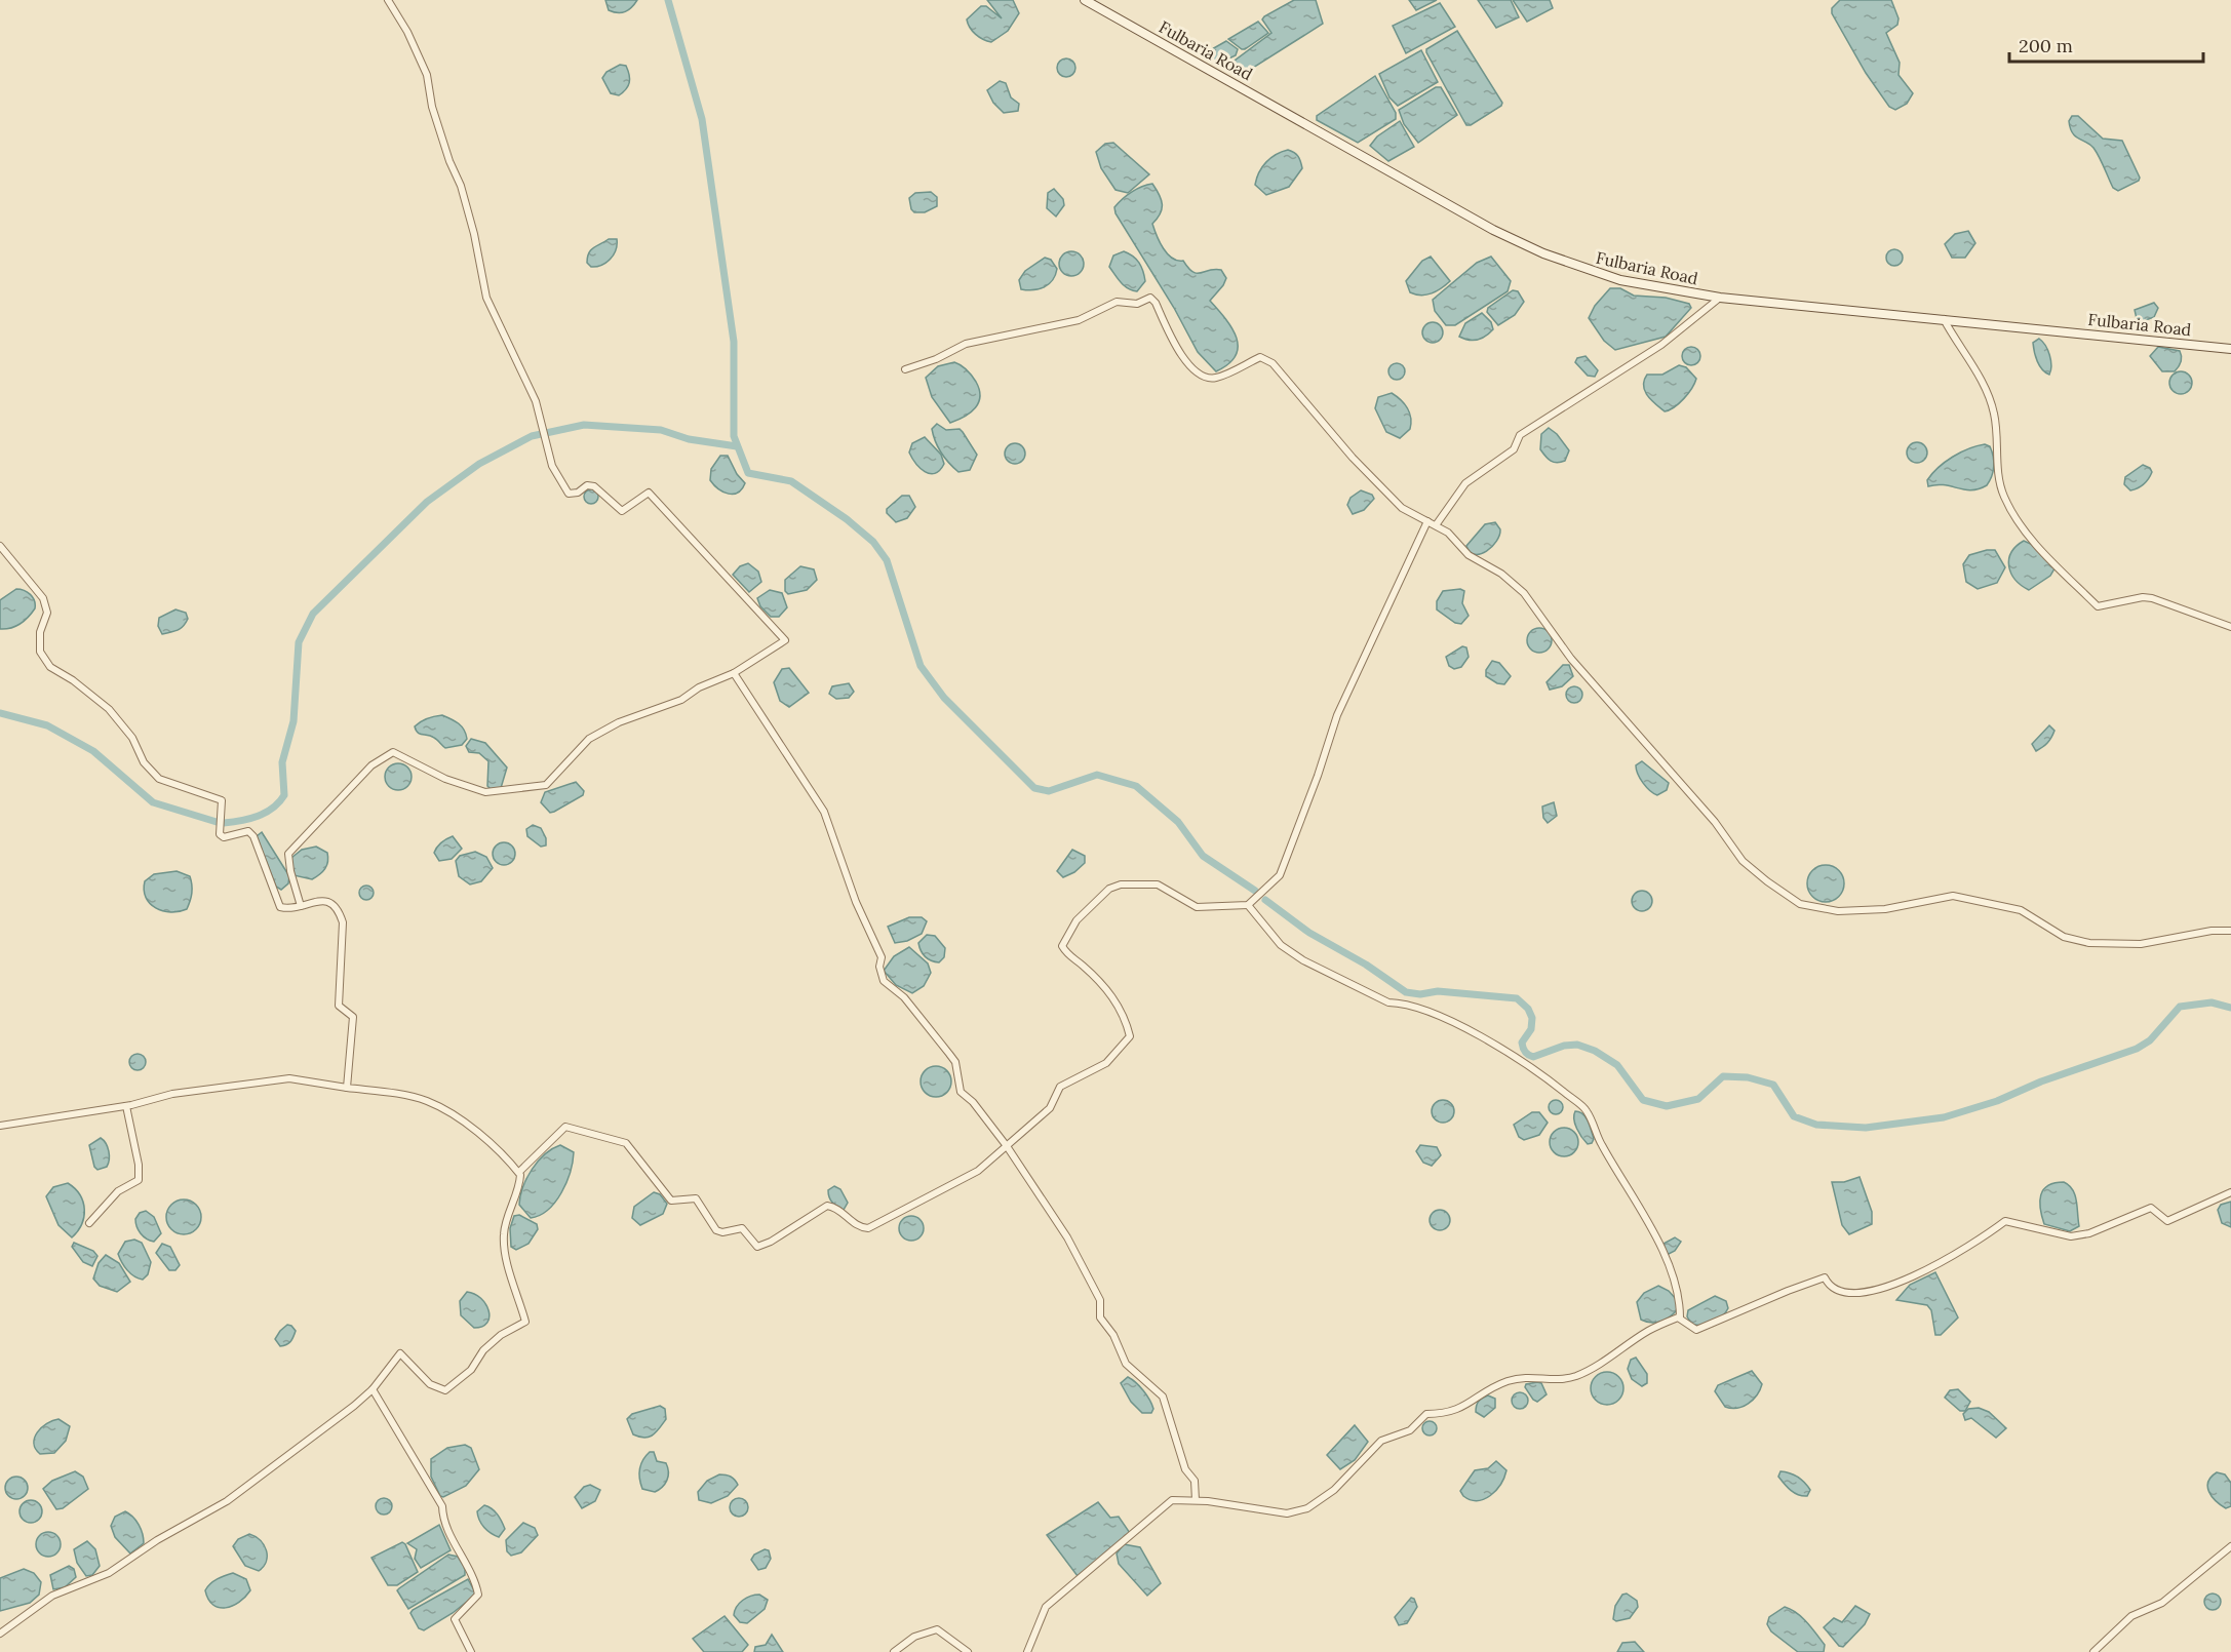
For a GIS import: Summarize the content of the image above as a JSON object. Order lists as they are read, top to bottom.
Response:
{
  "streets": {
    "main road": ["Fulbaria Road"]
  },
  "scale_bar": "200 m"
}
